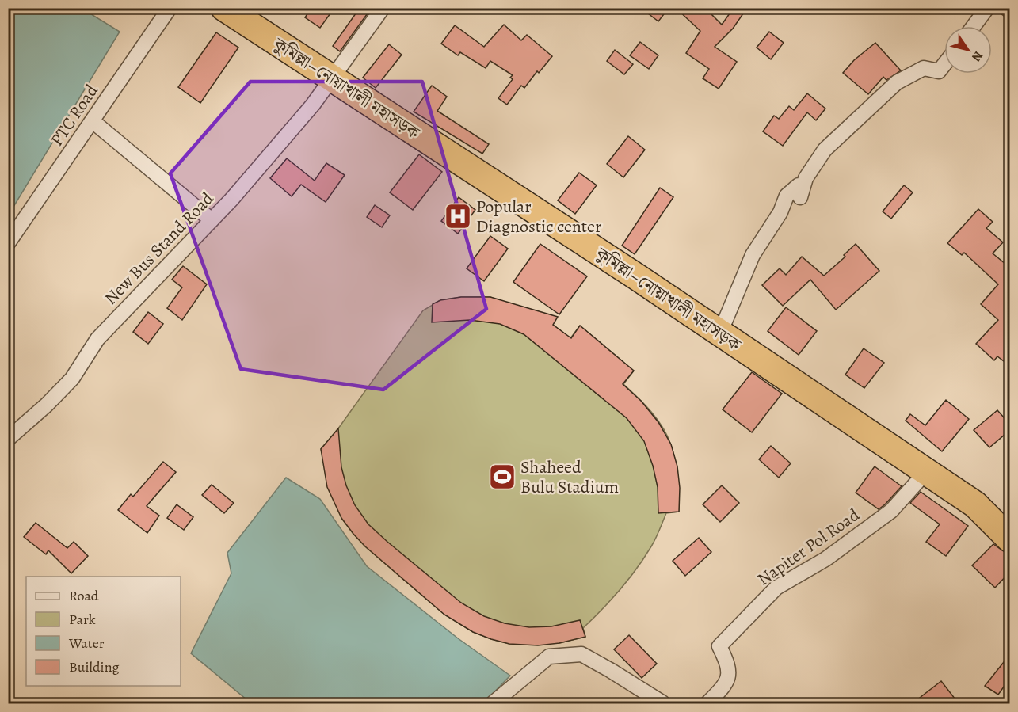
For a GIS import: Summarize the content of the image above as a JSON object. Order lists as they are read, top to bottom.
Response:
{
  "streets": {
    "highway": ["কুমিল্লা–নোয়াখালী মহাসড়ক"],
    "street": ["PTC Road", "New Bus Stand Road", "Napiter Pol Road"]
  },
  "crossings": [
    ["কুমিল্লা–নোয়াখালী মহাসড়ক", "New Bus Stand Road"],
    ["কুমিল্লা–নোয়াখালী মহাসড়ক", "Napiter Pol Road"]
  ],
  "places": {
    "hospital": ["Popular Diagnostic center"],
    "sports": ["Shaheed Bulu Stadium"]
  },
  "legend": [
    "Road",
    "Park",
    "Water",
    "Building"
  ],
  "north": "bottom right"
}
